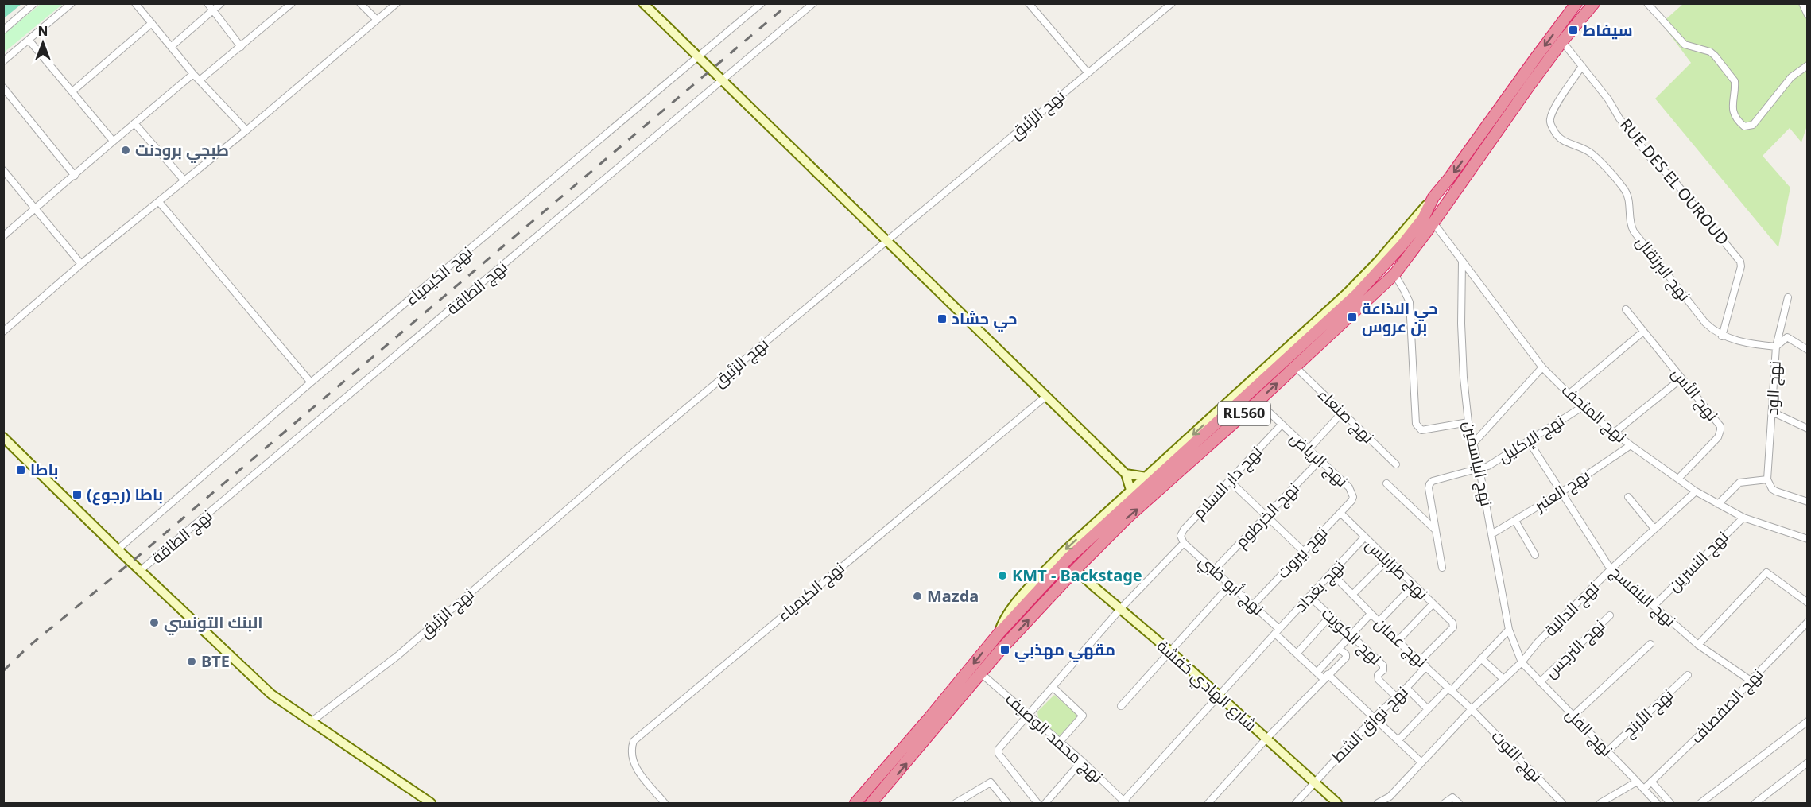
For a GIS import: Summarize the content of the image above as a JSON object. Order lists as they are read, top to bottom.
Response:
{
  "streets": {
    "highway": ["RL560"],
    "street": [
      "نهج الزئبق",
      "RUE DES EL OUROUD",
      "نهج البرتقال",
      "نهج الكيمياء",
      "نهج الطاقة",
      "نهج الود",
      "نهج الأس",
      "نهج المتحف",
      "نهج صنعاء",
      "نهج الإكليل",
      "نهج الرياض",
      "نهج الياسمين",
      "نهج دار السلام",
      "نهج العنبر",
      "نهج الخرطوم",
      "نهج بيروت",
      "نهج النسرين",
      "نهج طرابلس",
      "نهج أبو ظبي",
      "نهج بغداد",
      "نهج البنفسج",
      "نهج الدالية",
      "نهج الكويت",
      "نهج عمان",
      "نهج النرجس",
      "شارع الهادي خفشة",
      "نهج الصفصاف",
      "نهج الأرنج",
      "نهج نواق الشط",
      "نهج الفل",
      "نهج محمد الوصيف",
      "نهج التوت"
    ]
  },
  "crossings": [
    ["RUE DES EL OUROUD", "نهج البرتقال"],
    ["RUE DES EL OUROUD", "RL560"],
    ["نهج البرتقال", "نهج الود"],
    ["نهج الأس", "نهج المتحف"],
    ["RL560", "نهج المتحف"],
    ["RL560", "نهج صنعاء"],
    ["RL560", "نهج الرياض"],
    ["RL560", "شارع الهادي خفشة"],
    ["RL560", "نهج محمد الوصيف"],
    ["نهج المتحف", "نهج الإكليل"],
    ["نهج المتحف", "نهج الياسمين"],
    ["نهج المتحف", "نهج العنبر"],
    ["نهج المتحف", "نهج النسرين"],
    ["نهج المتحف", "نهج الدالية"],
    ["نهج الإكليل", "نهج الياسمين"],
    ["نهج الإكليل", "نهج البنفسج"],
    ["نهج الرياض", "نهج دار السلام"],
    ["نهج الرياض", "نهج الخرطوم"],
    ["نهج الرياض", "نهج بيروت"],
    ["نهج الياسمين", "نهج العنبر"],
    ["نهج الياسمين", "نهج الدالية"],
    ["نهج الياسمين", "نهج الفل"],
    ["نهج دار السلام", "نهج أبو ظبي"],
    ["نهج العنبر", "نهج البنفسج"],
    ["نهج الخرطوم", "نهج أبو ظبي"],
    ["نهج بيروت", "نهج طرابلس"],
    ["نهج بيروت", "نهج أبو ظبي"],
    ["نهج النسرين", "نهج البنفسج"],
    ["نهج طرابلس", "نهج بغداد"],
    ["نهج طرابلس", "نهج عمان"],
    ["نهج أبو ظبي", "نهج بغداد"],
    ["نهج أبو ظبي", "نهج الدالية"],
    ["نهج أبو ظبي", "نهج نواق الشط"],
    ["نهج بغداد", "نهج الكويت"],
    ["نهج بغداد", "نهج عمان"],
    ["نهج بغداد", "شارع الهادي خفشة"],
    ["نهج بغداد", "نهج محمد الوصيف"],
    ["نهج البنفسج", "نهج الدالية"],
    ["نهج البنفسج", "نهج الصفصاف"],
    ["نهج الدالية", "نهج عمان"],
    ["نهج الدالية", "نهج الفل"],
    ["نهج الدالية", "نهج التوت"],
    ["نهج الكويت", "نهج نواق الشط"],
    ["نهج عمان", "نهج نواق الشط"],
    ["نهج عمان", "نهج التوت"],
    ["نهج النرجس", "نهج الفل"],
    ["شارع الهادي خفشة", "نهج نواق الشط"],
    ["نهج الصفصاف", "نهج الفل"],
    ["نهج الأرنج", "نهج الفل"]
  ],
  "places": {
    "transit": [
      "سيفاط",
      "حي الاذاعة بن عروس",
      "حي حشاد",
      "باطا",
      "باطا (رجوع)",
      "مقهي مهذبي"
    ],
    "other": [
      "طبجي برودنت",
      "KMT - Backstage",
      "Mazda",
      "البنك التونسي",
      "BTE"
    ]
  },
  "north": "top"
}
